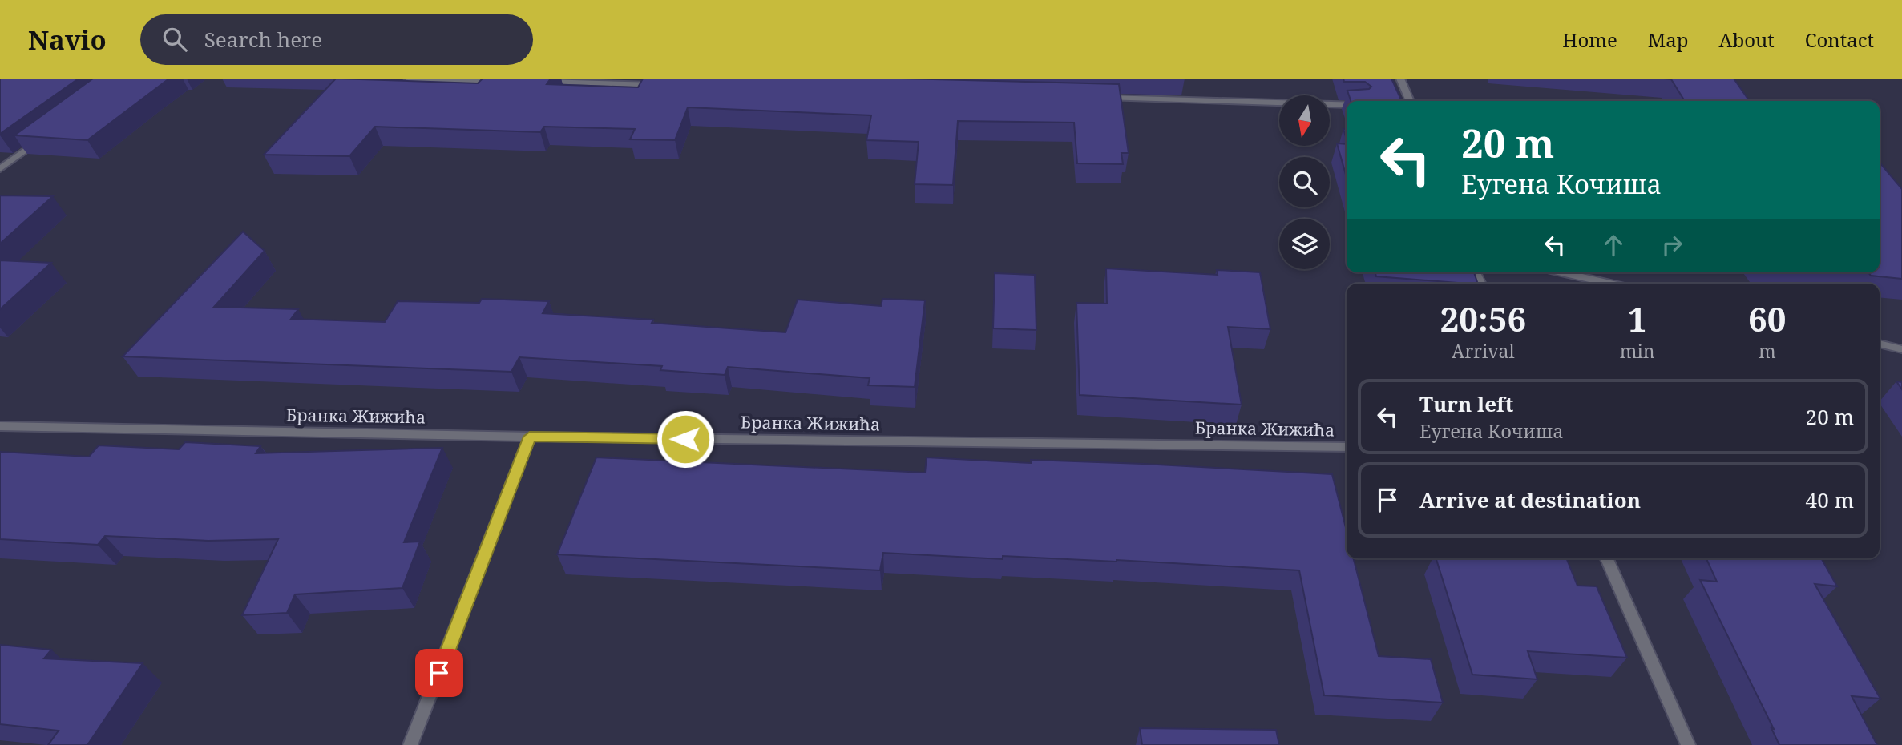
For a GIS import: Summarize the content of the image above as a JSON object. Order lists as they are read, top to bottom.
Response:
{
  "streets": {
    "street": ["Бранка Жижића"]
  },
  "north": "bottom",
  "page": {
    "header": "Navio",
    "search": "Search here",
    "nav": [
      "Home",
      "Map",
      "About",
      "Contact"
    ],
    "turn": ["20 m", "Еугена Кочиша"],
    "eta": [
      "20:56",
      "Arrival",
      "1",
      "min",
      "60",
      "m"
    ],
    "list": [
      {
        "name": "Turn left",
        "note": "Еугена Кочиша",
        "value": "20 m"
      },
      {
        "name": "Arrive at destination",
        "value": "40 m"
      }
    ]
  }
}
